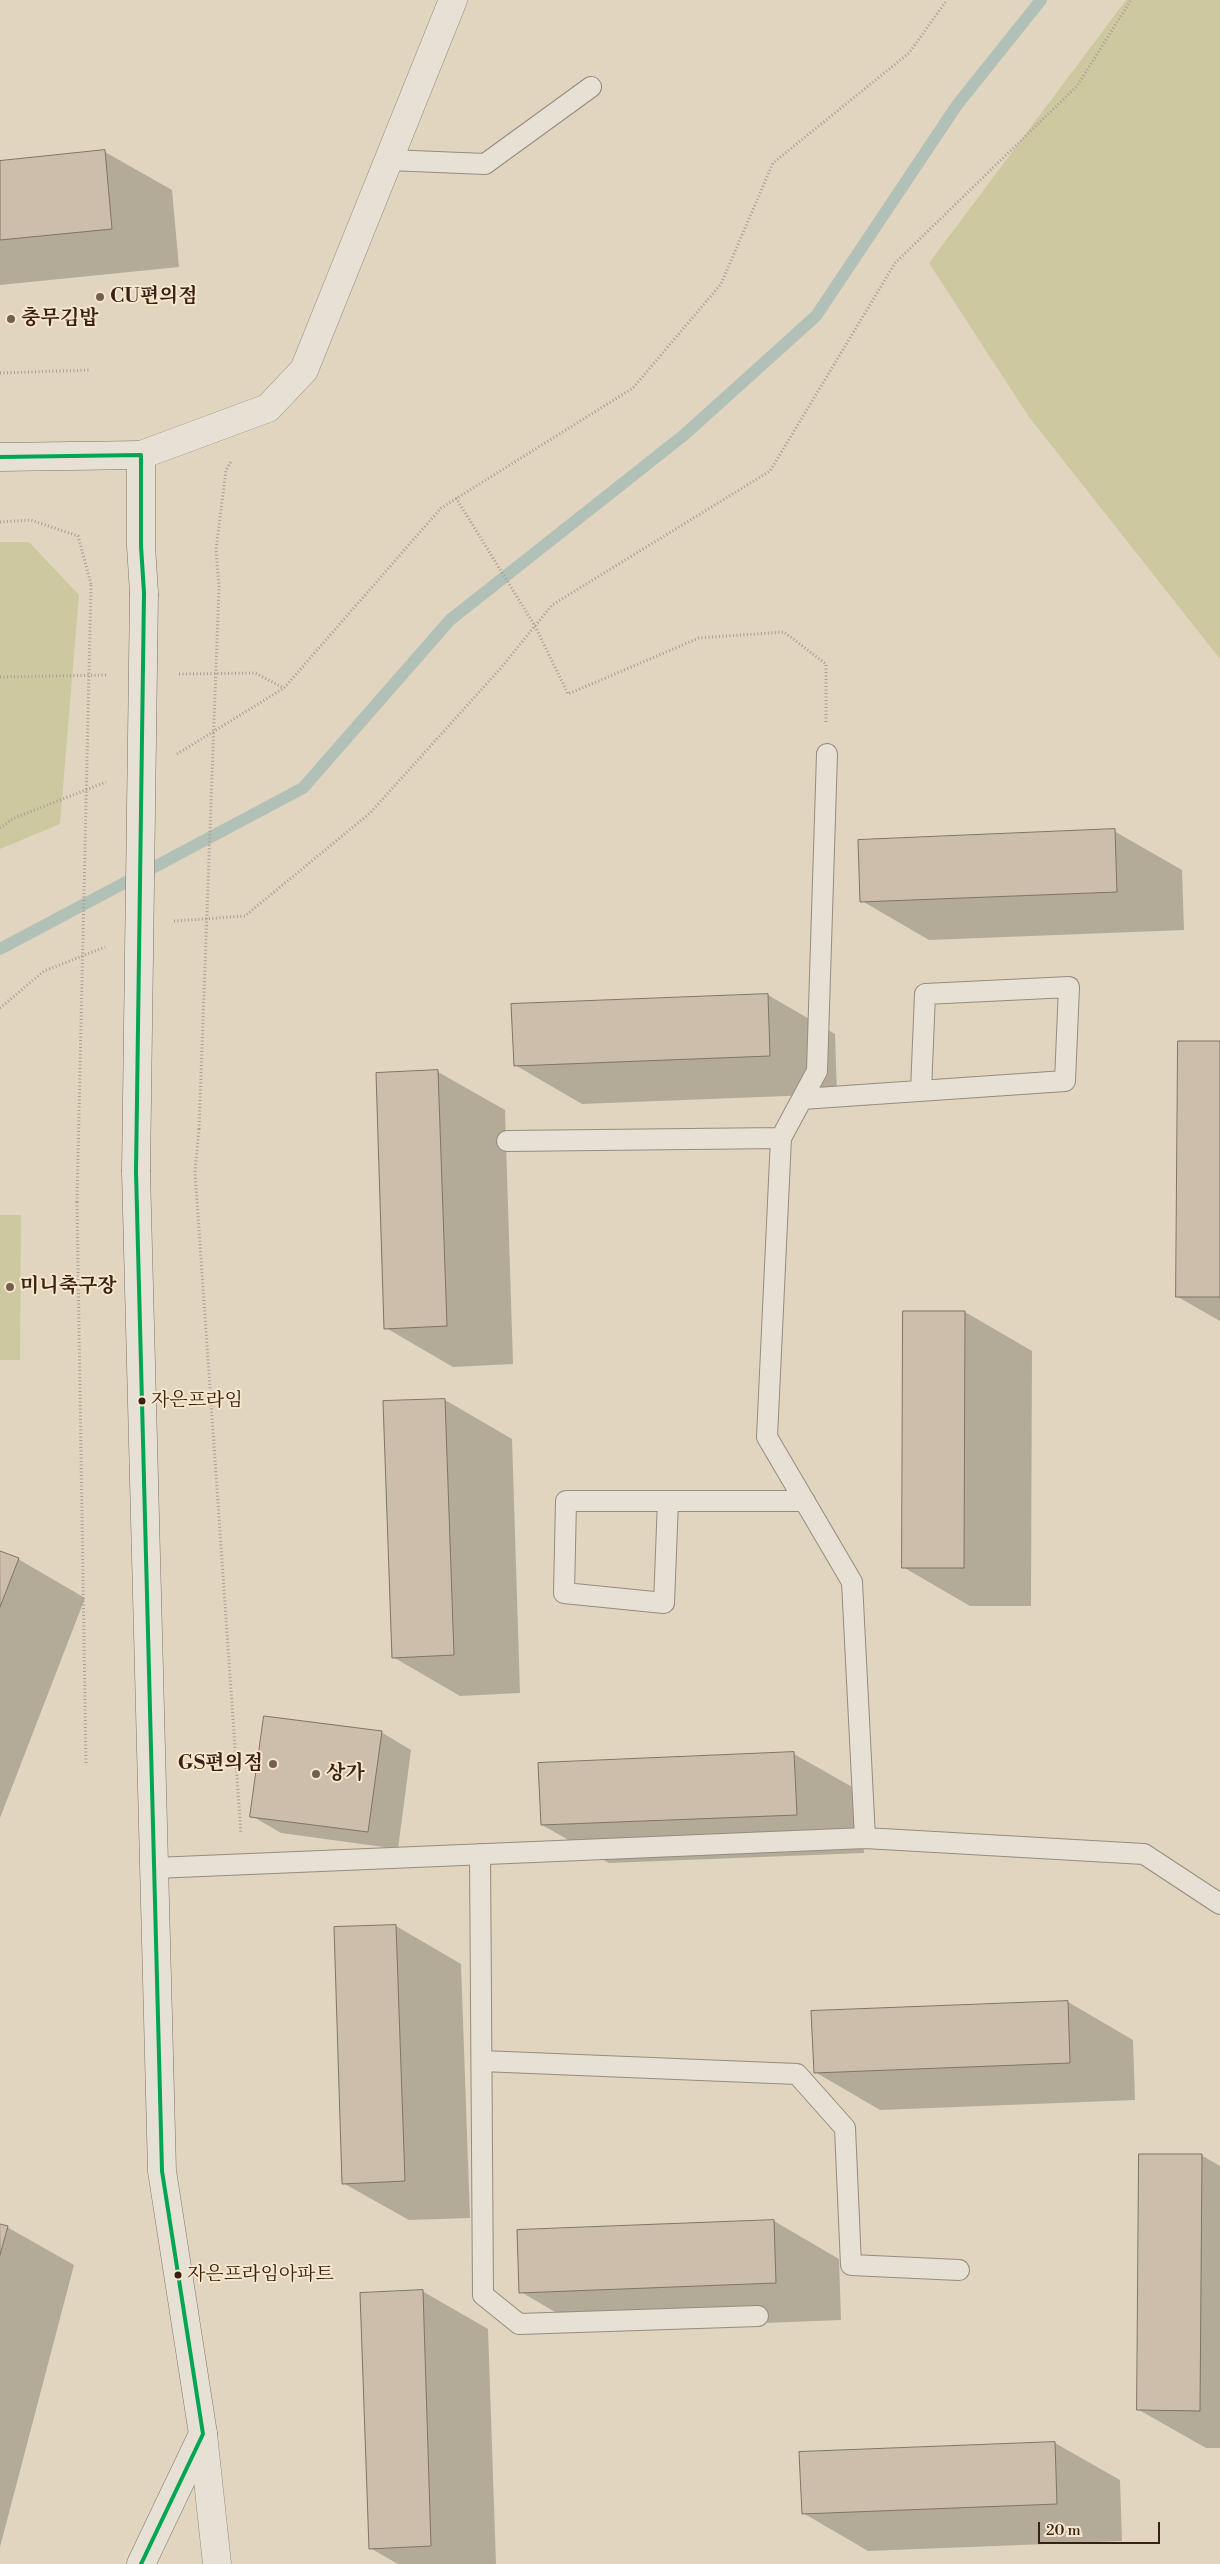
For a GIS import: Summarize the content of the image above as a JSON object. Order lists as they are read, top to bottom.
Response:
{
  "places": [
    "CU편의점",
    "충무김밥",
    "미니축구장",
    "자은프라임",
    "GS편의점",
    "상가",
    "자은프라임아파트"
  ],
  "scale_bar": "20 m"
}
